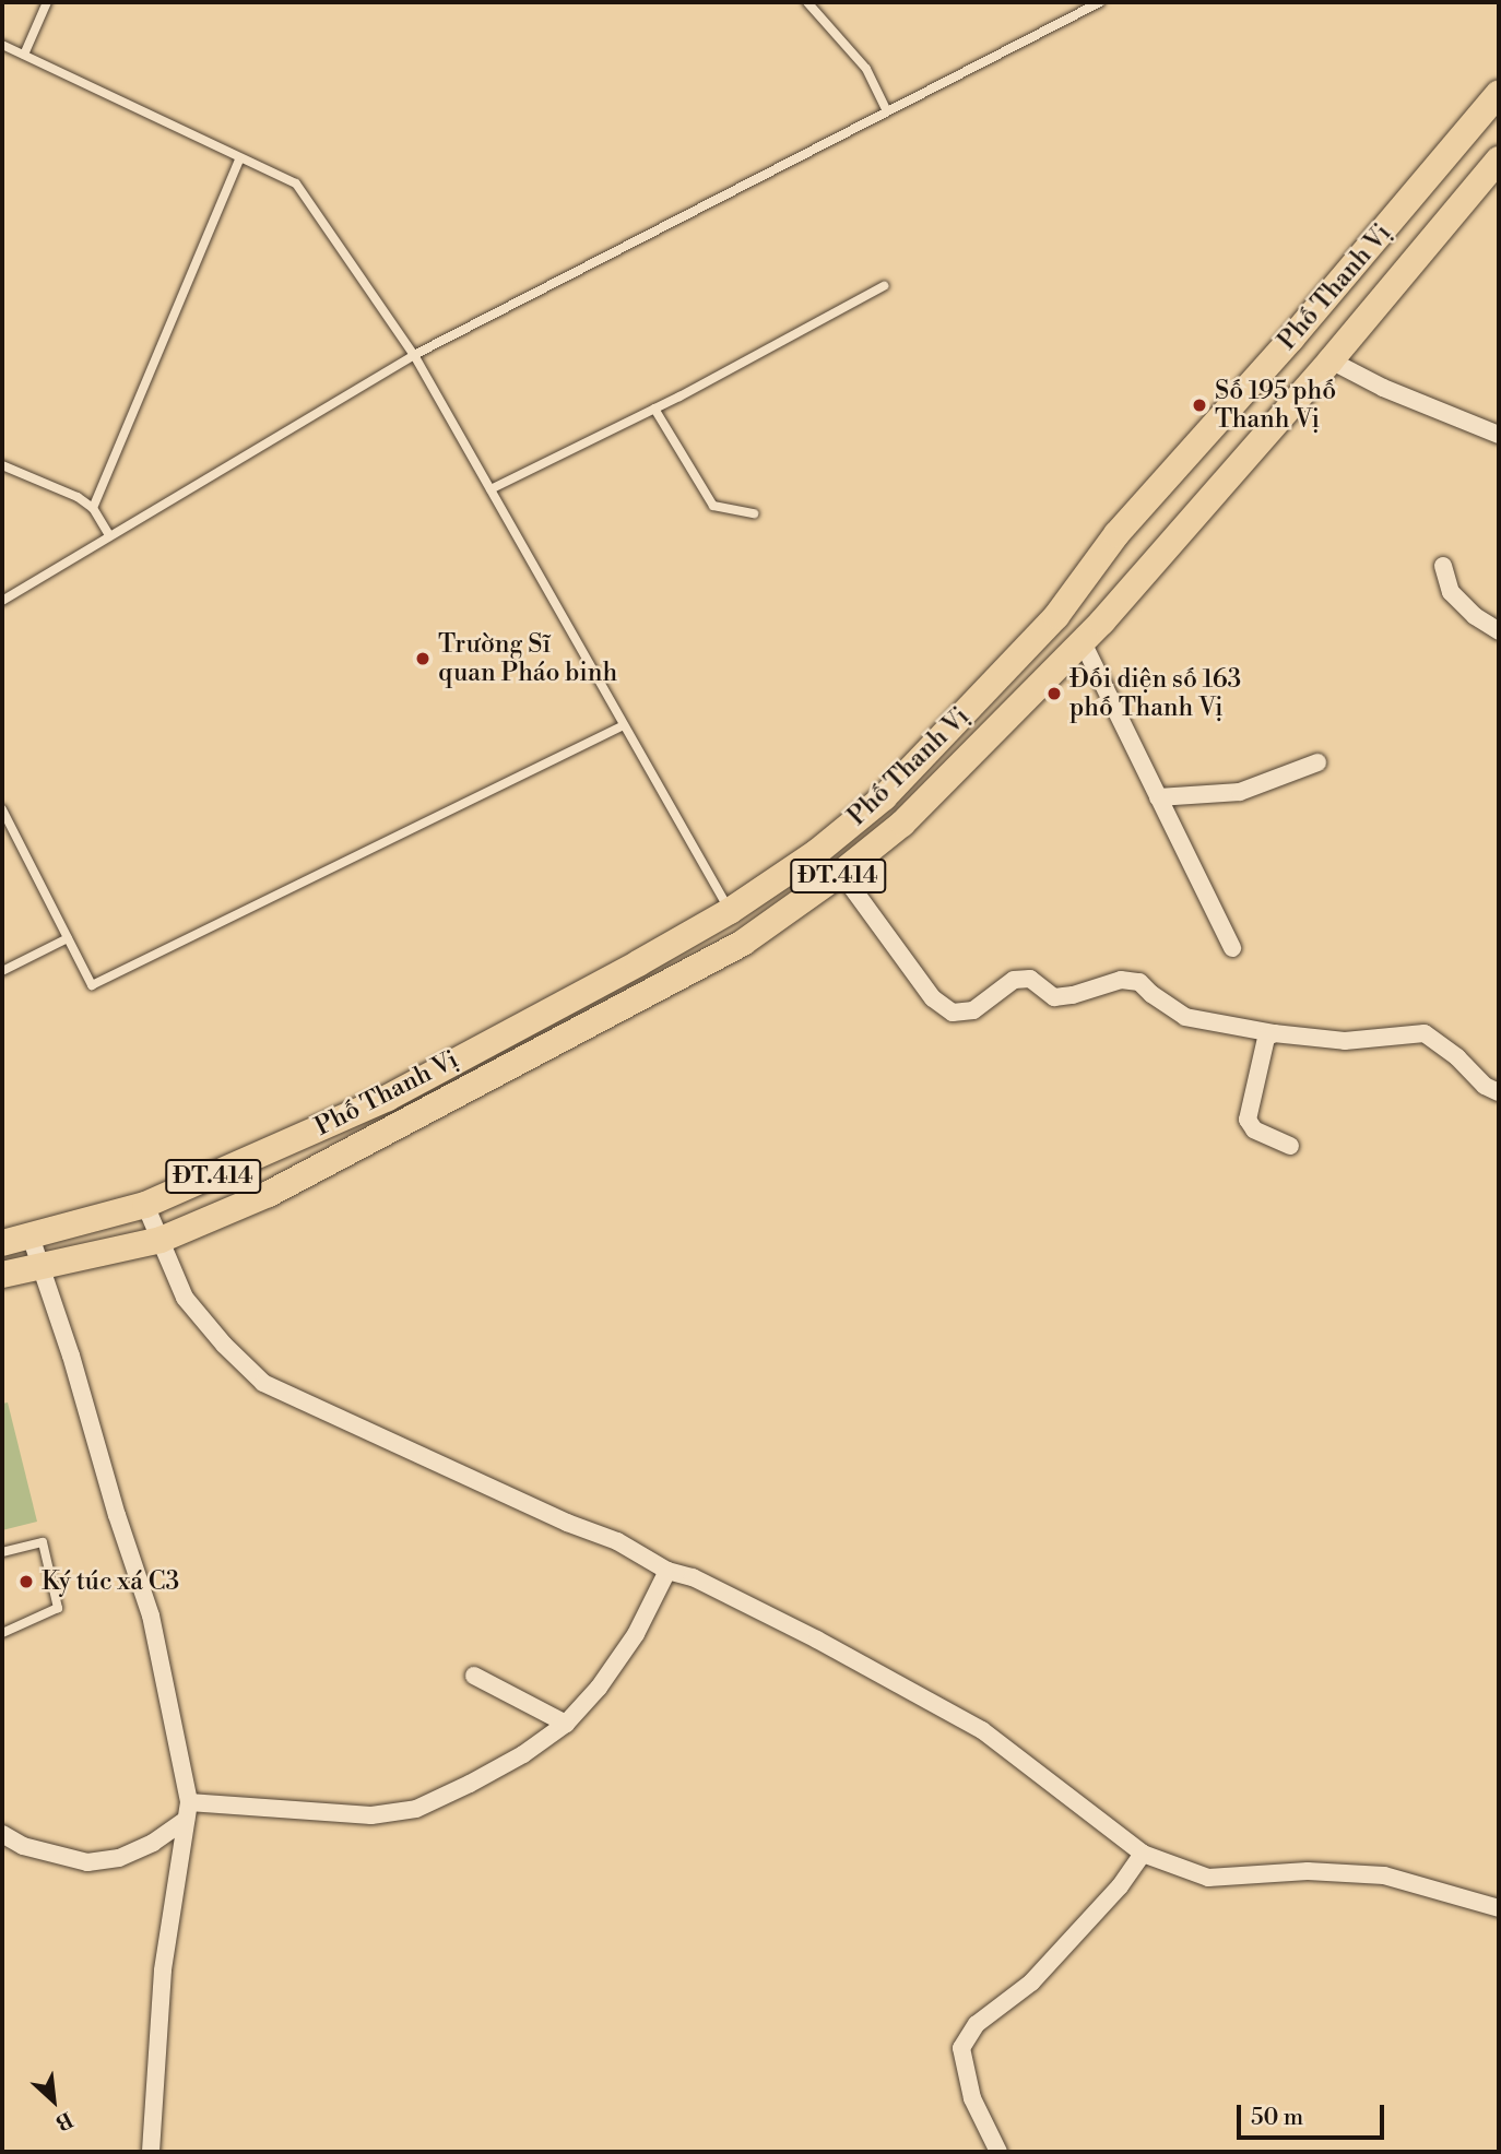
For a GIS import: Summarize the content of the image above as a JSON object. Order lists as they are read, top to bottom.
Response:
{
  "streets": {
    "main road": ["Phố Thanh Vị", "ĐT.414"]
  },
  "places": [
    "Số 195 phố Thanh Vị",
    "Trường Sĩ quan Pháo binh",
    "Đối diện số 163 phố Thanh Vị",
    "Ký túc xá C3"
  ],
  "scale_bar": "50 m",
  "north": "bottom right"
}
